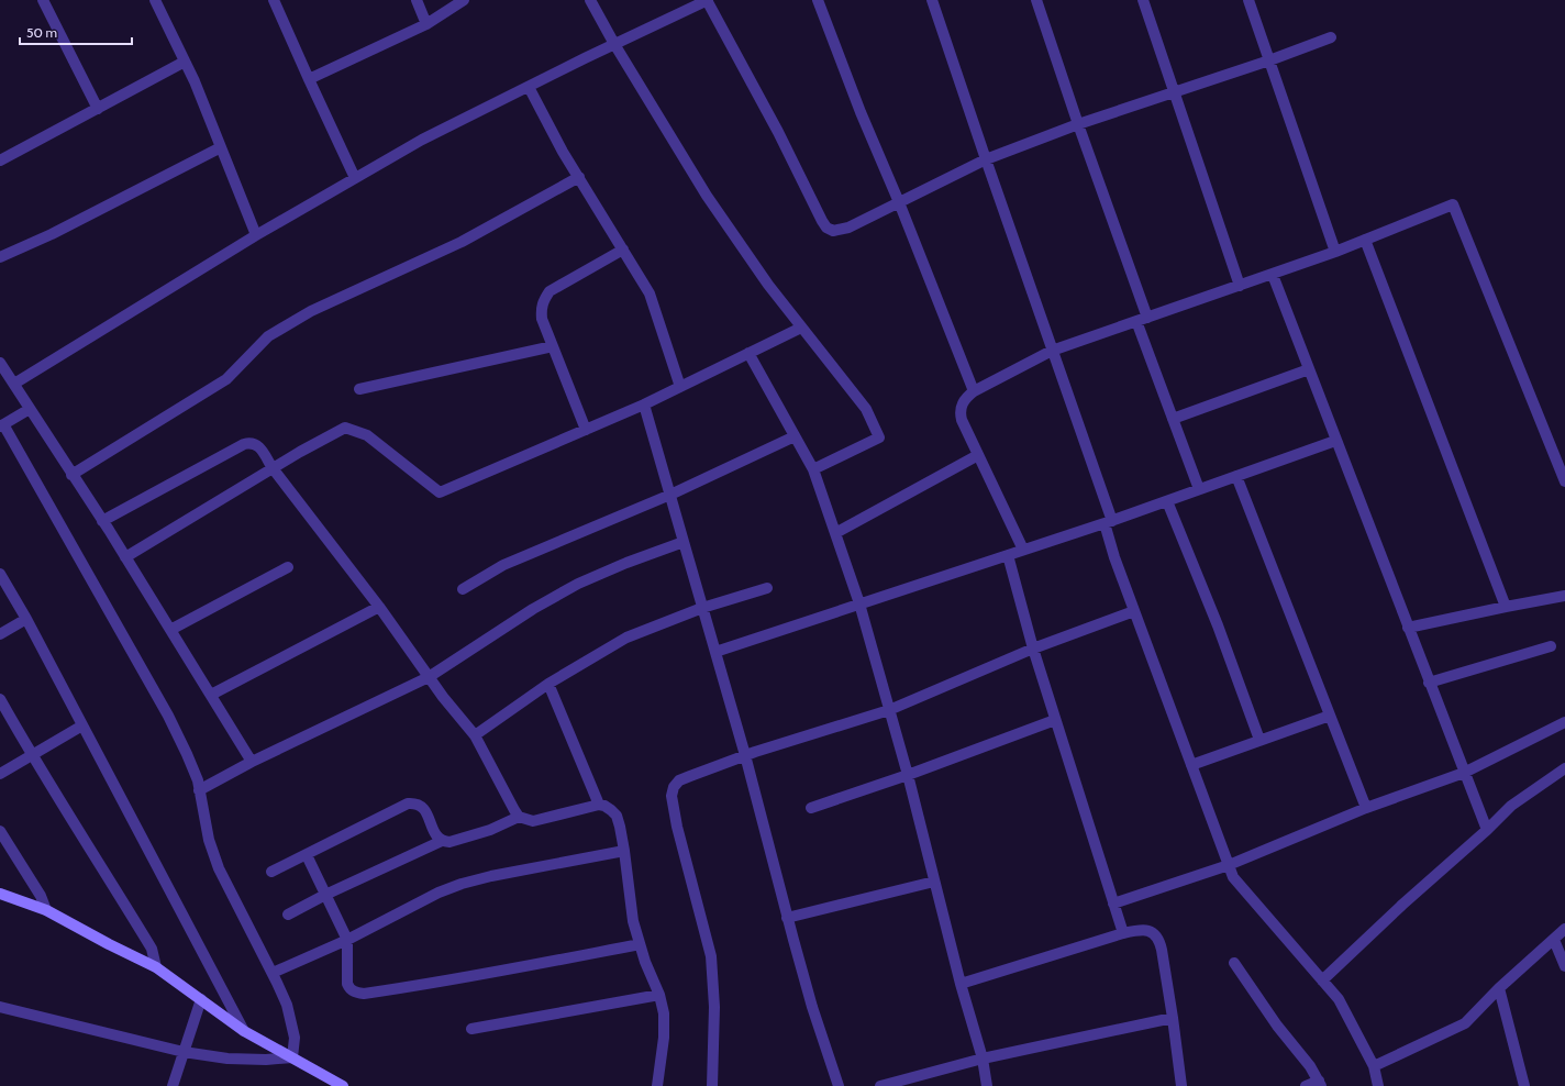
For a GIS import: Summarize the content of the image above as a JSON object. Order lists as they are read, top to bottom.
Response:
{
  "scale_bar": "50 m"
}
